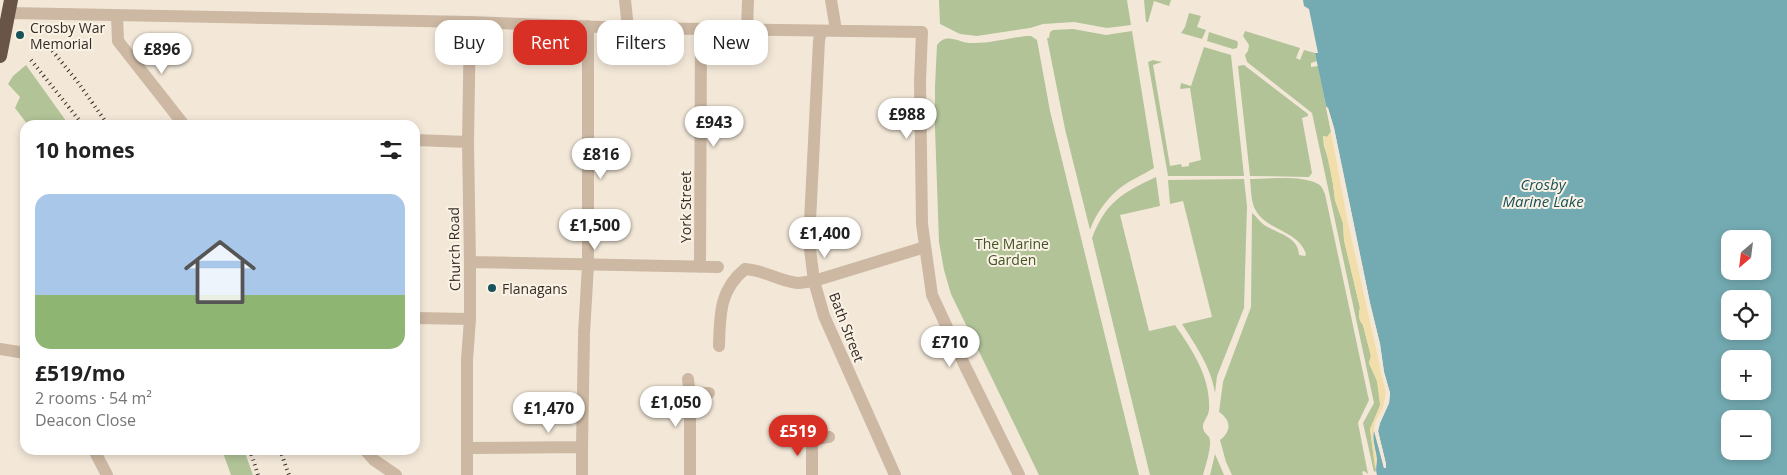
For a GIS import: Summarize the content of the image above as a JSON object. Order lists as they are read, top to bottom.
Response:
{
  "streets": {
    "street": ["York Street", "Church Road", "Bath Street"]
  },
  "water": ["Crosby Marine Lake"],
  "parks": ["The Marine Garden"],
  "places": ["Crosby War Memorial", "Flanagans"],
  "north": "bottom left",
  "page": {
    "chip": [
      "Buy",
      "Rent",
      "Filters",
      "New"
    ],
    "price": [
      "£896",
      "£988",
      "£943",
      "£816",
      "£1,500",
      "£1,400",
      "£710",
      "£1,050",
      "£1,470",
      "£519"
    ],
    "heading": "10 homes",
    "list": [
      {
        "name": "£519/mo",
        "note": "2 rooms · 54 m² · Deacon Close"
      }
    ],
    "map_buttons": ["+", "−"]
  }
}
